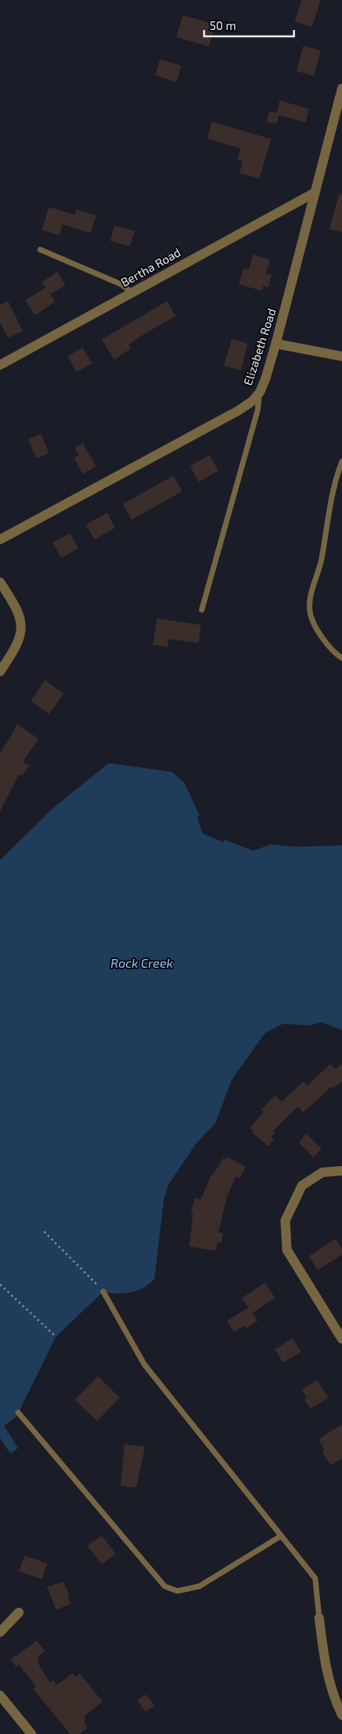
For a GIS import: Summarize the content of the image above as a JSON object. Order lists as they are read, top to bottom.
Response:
{
  "streets": {
    "street": ["Bertha Road", "Elizabeth Road"]
  },
  "crossings": [
    ["Bertha Road", "Elizabeth Road"]
  ],
  "water": ["Rock Creek"],
  "scale_bar": "50 m"
}
